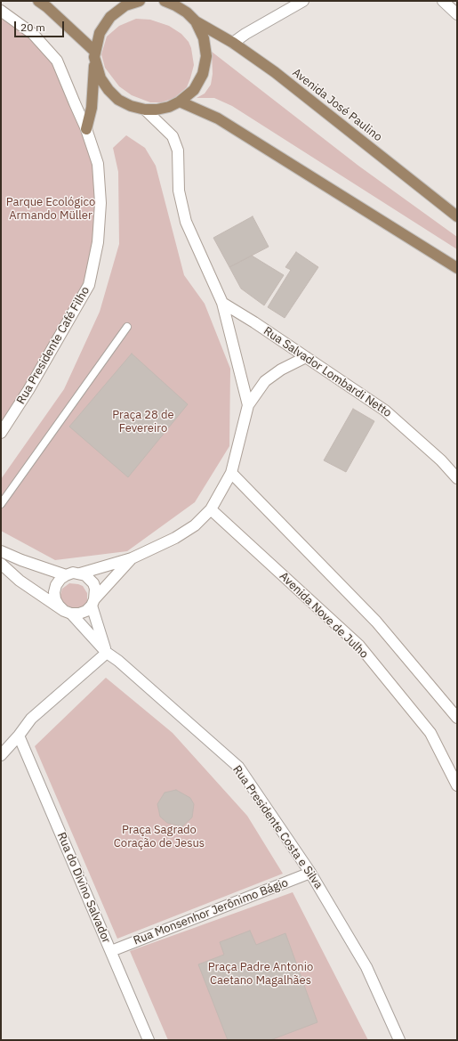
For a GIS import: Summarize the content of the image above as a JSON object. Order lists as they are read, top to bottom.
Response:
{
  "streets": {
    "main road": ["Avenida José Paulino"],
    "street": [
      "Rua Presidente Café Filho",
      "Rua Salvador Lombardi Netto",
      "Avenida Nove de Julho",
      "Rua Presidente Costa e Silva",
      "Rua do Divino Salvador",
      "Rua Monsenhor Jerônimo Bágio"
    ]
  },
  "crossings": [
    ["Rua Presidente Costa e Silva", "Rua Monsenhor Jerônimo Bágio"],
    ["Rua do Divino Salvador", "Rua Monsenhor Jerônimo Bágio"]
  ],
  "parks": [
    "Parque Ecológico Armando Müller",
    "Praça 28 de Fevereiro",
    "Praça Sagrado Coração de Jesus",
    "Praça Padre Antonio Caetano Magalhães"
  ],
  "scale_bar": "20 m"
}
